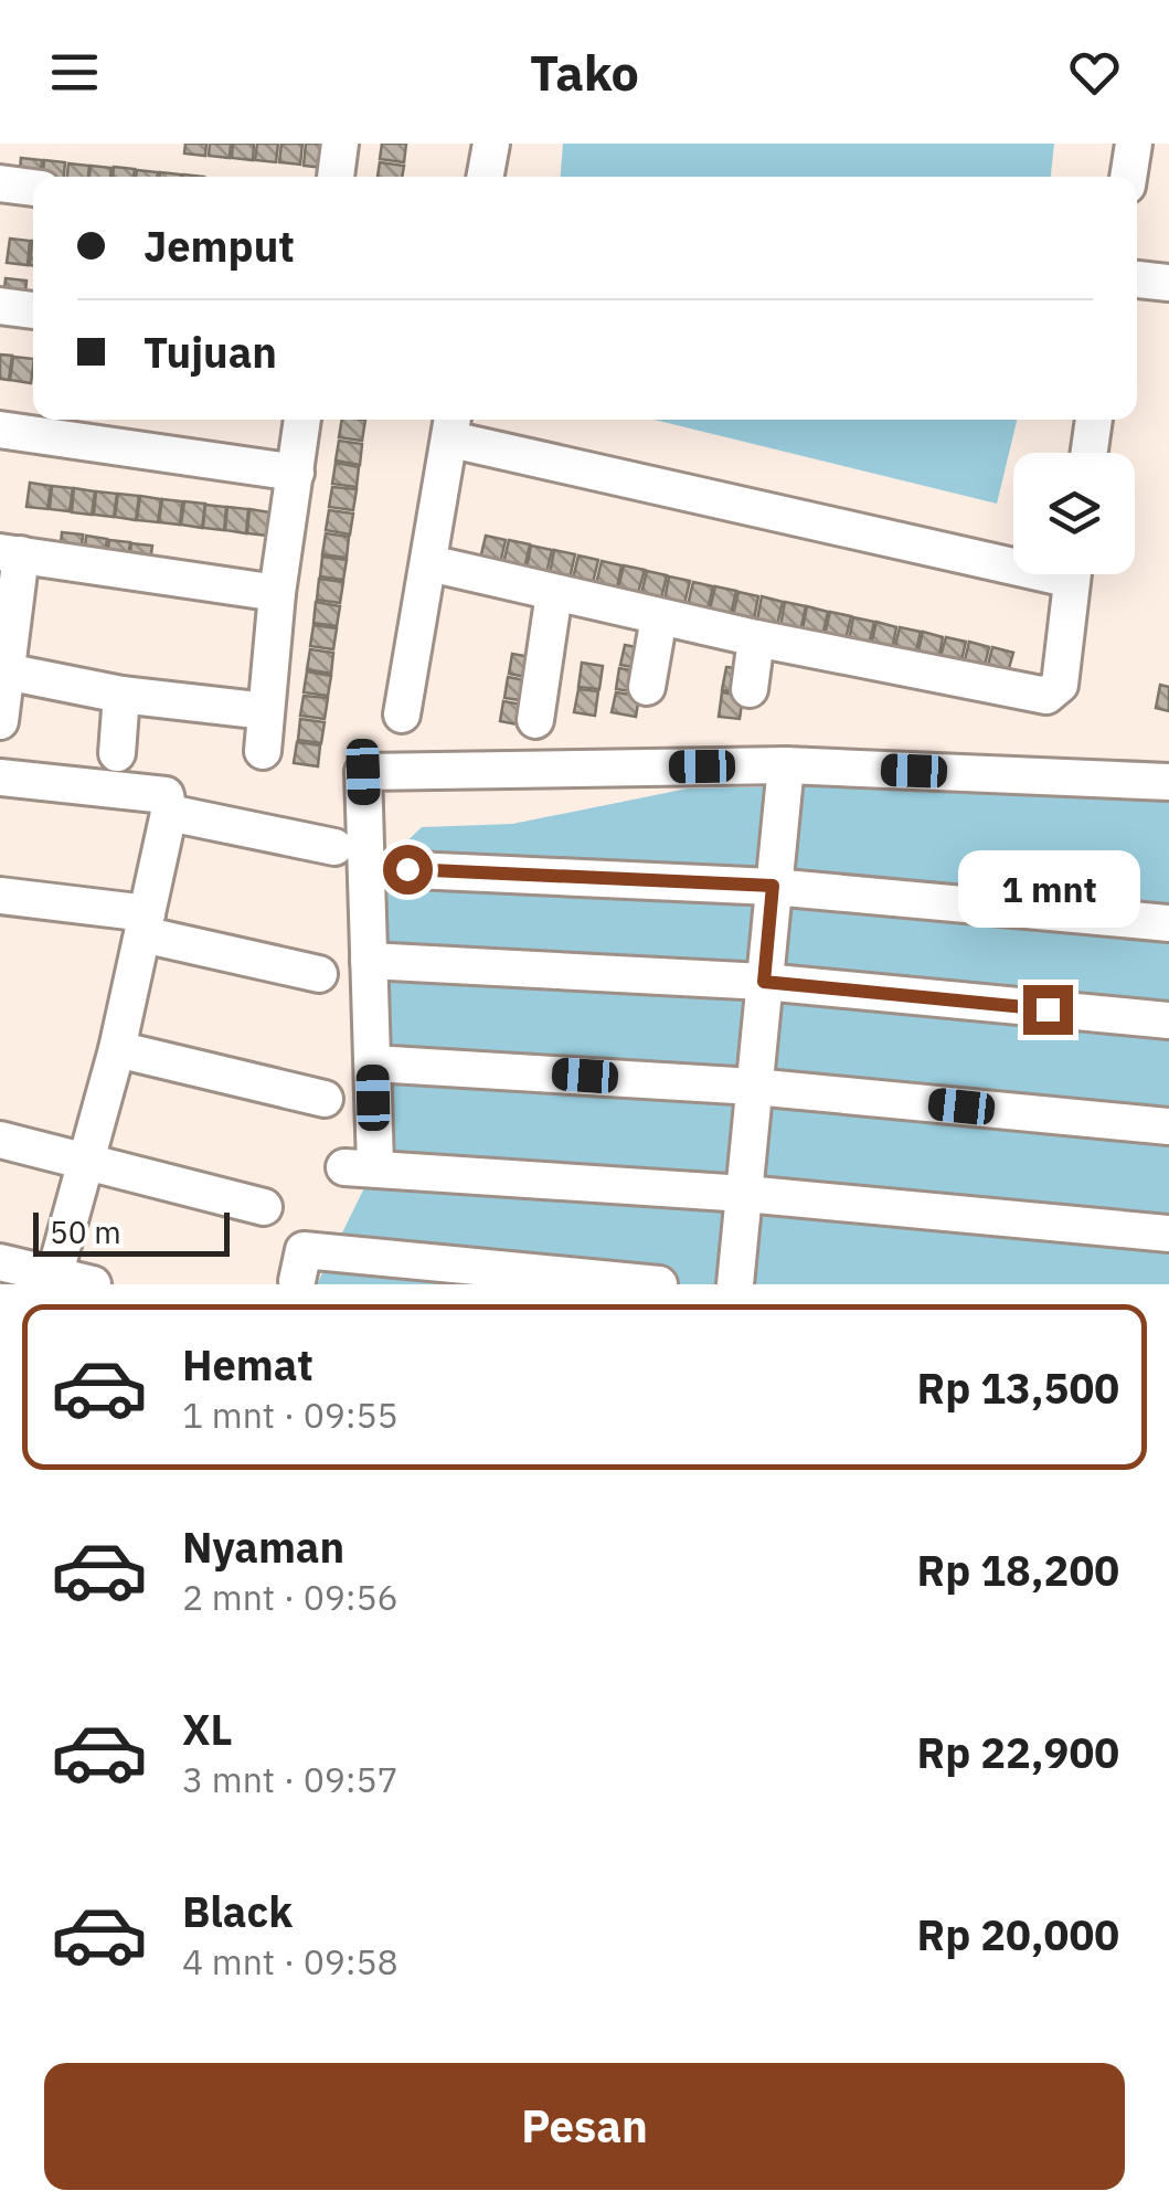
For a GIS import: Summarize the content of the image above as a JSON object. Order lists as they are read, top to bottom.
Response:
{
  "scale_bar": "50 m",
  "page": {
    "header": "Tako",
    "banner": ["Jemput", "Tujuan"],
    "bubble": "1 mnt",
    "scale": "50 m",
    "list": [
      {
        "name": "Hemat",
        "note": "1 mnt · 09:55",
        "value": "Rp 13,500"
      },
      {
        "name": "Nyaman",
        "note": "2 mnt · 09:56",
        "value": "Rp 18,200"
      },
      {
        "name": "XL",
        "note": "3 mnt · 09:57",
        "value": "Rp 22,900"
      },
      {
        "name": "Black",
        "note": "4 mnt · 09:58",
        "value": "Rp 20,000"
      }
    ],
    "buttons": "Pesan"
  }
}
